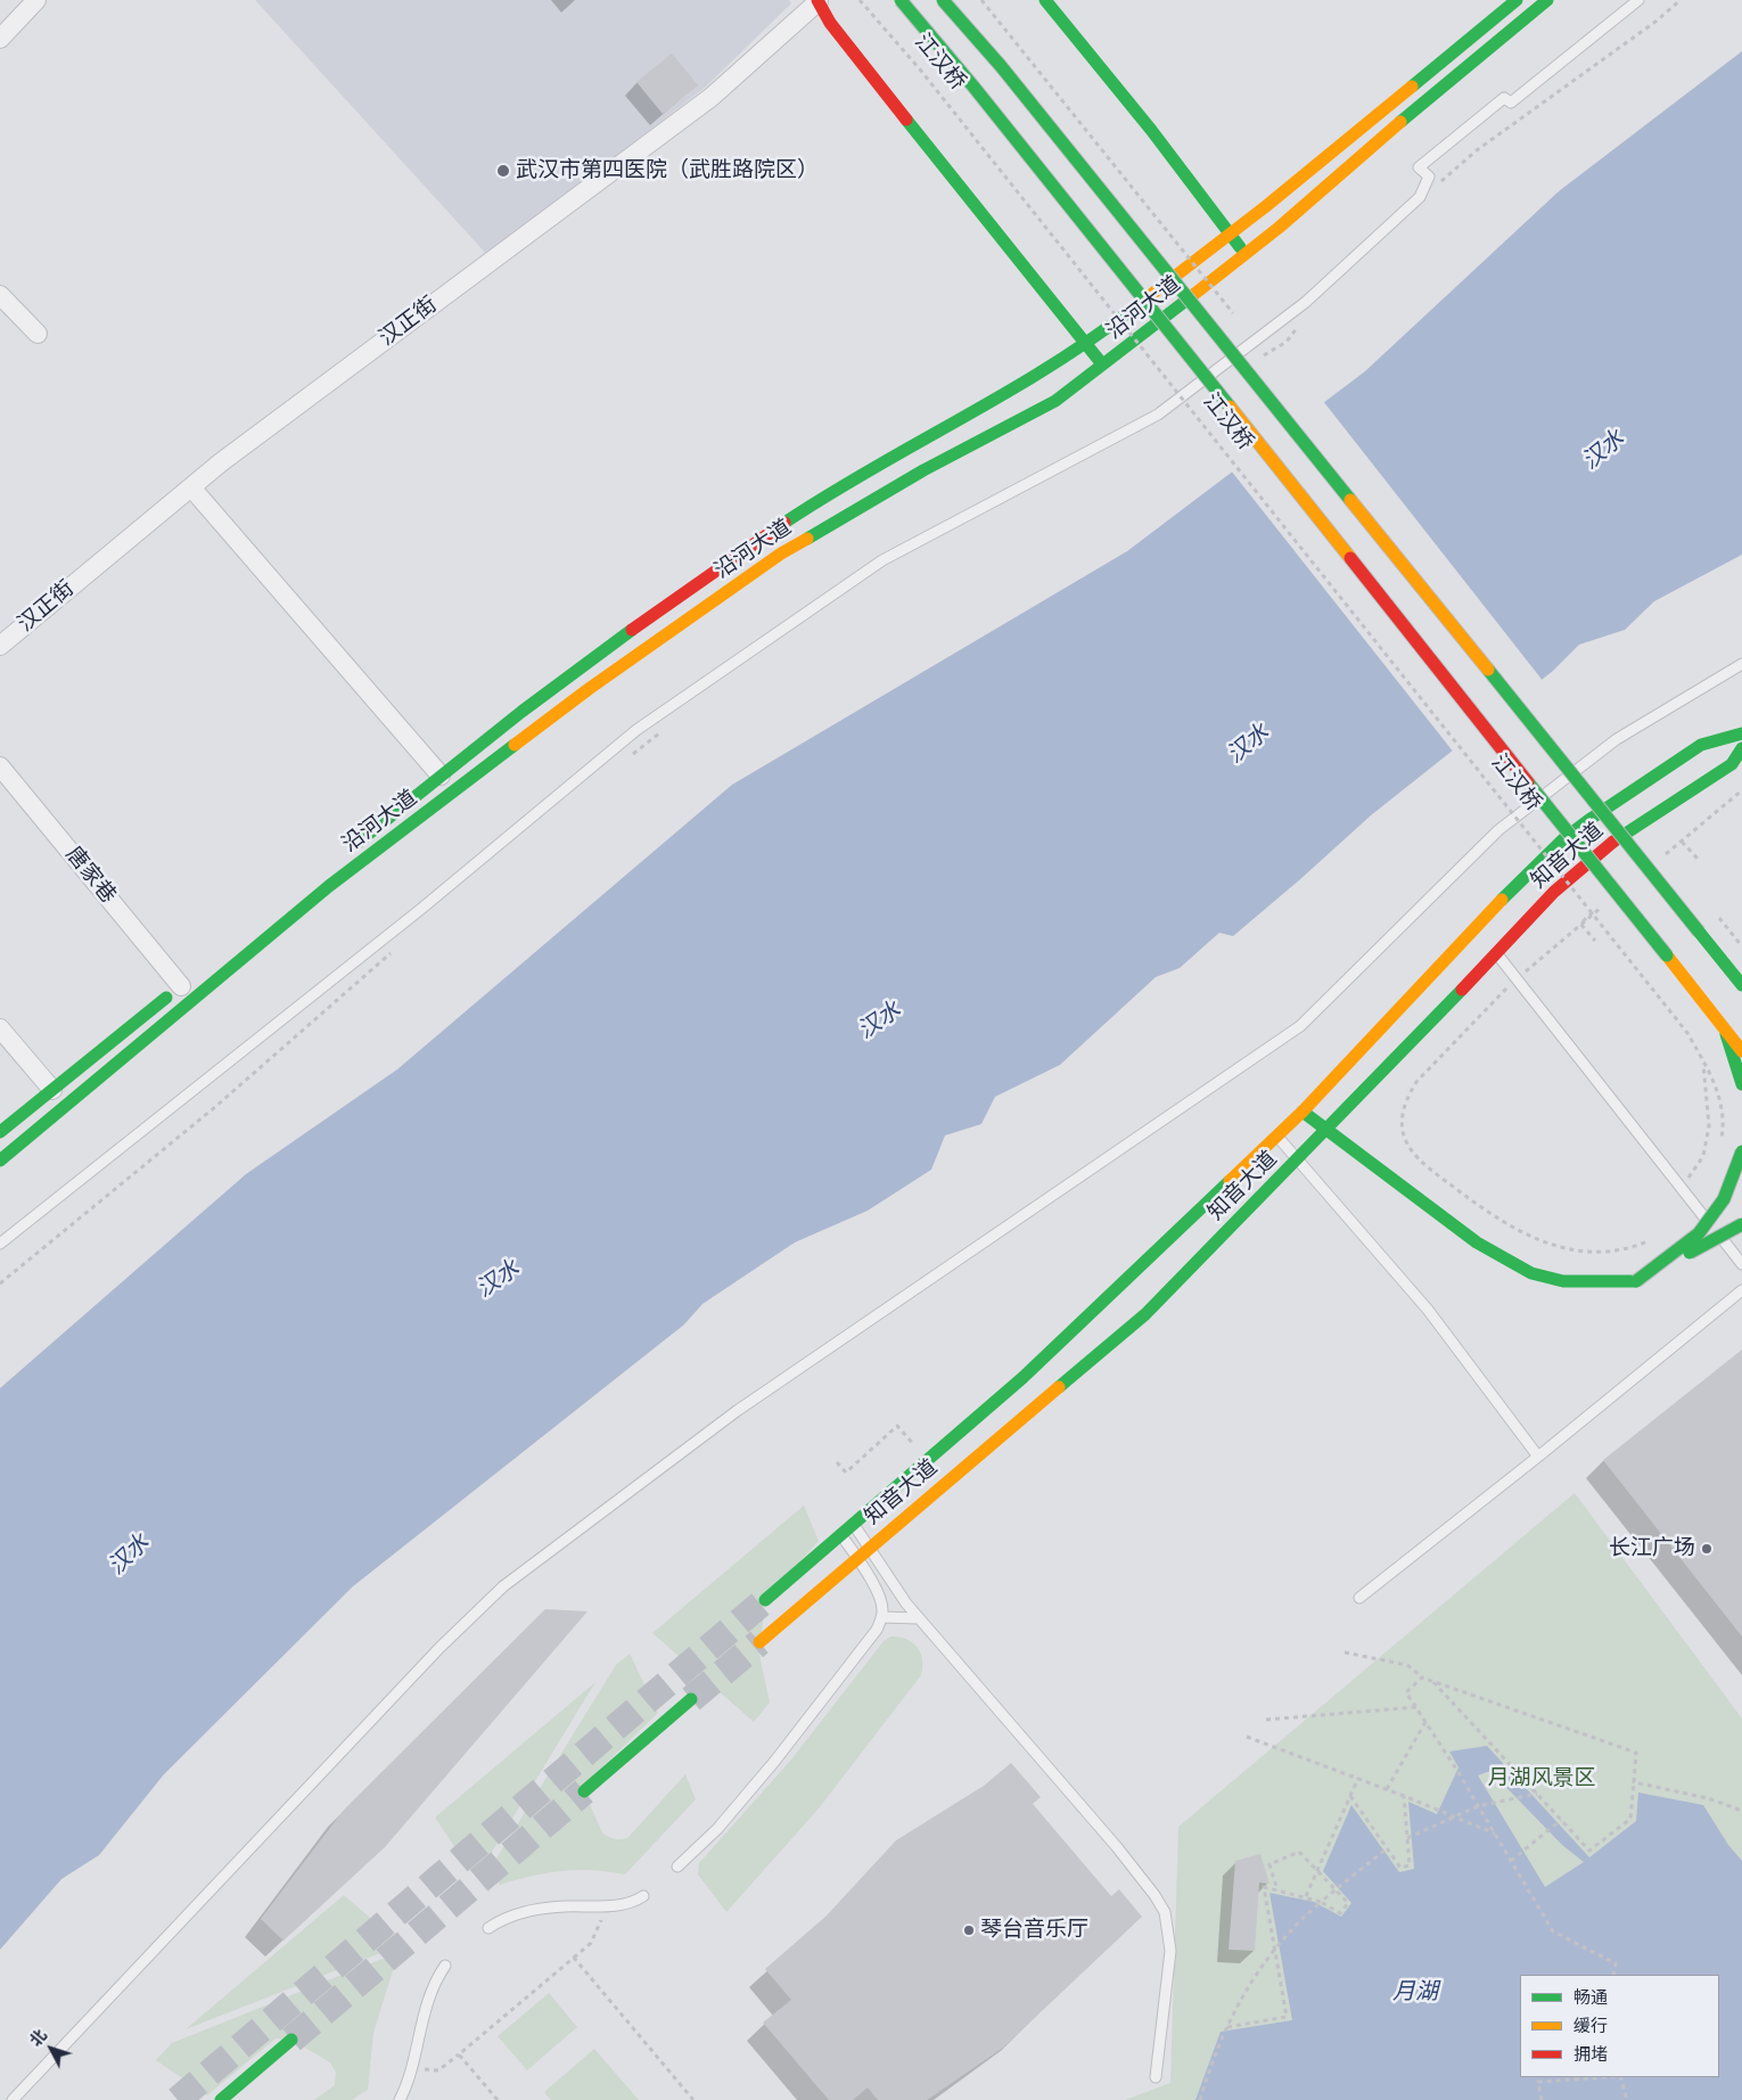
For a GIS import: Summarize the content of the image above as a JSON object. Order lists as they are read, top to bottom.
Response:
{
  "streets": {
    "main road": ["江汉桥", "沿河大道", "知音大道"],
    "street": ["汉正街", "唐家巷"]
  },
  "water": ["汉水", "月湖"],
  "parks": ["月湖风景区"],
  "places": ["武汉市第四医院（武胜路院区）", "长江广场", "琴台音乐厅"],
  "legend": ["畅通", "缓行", "拥堵"],
  "north": "top left"
}
